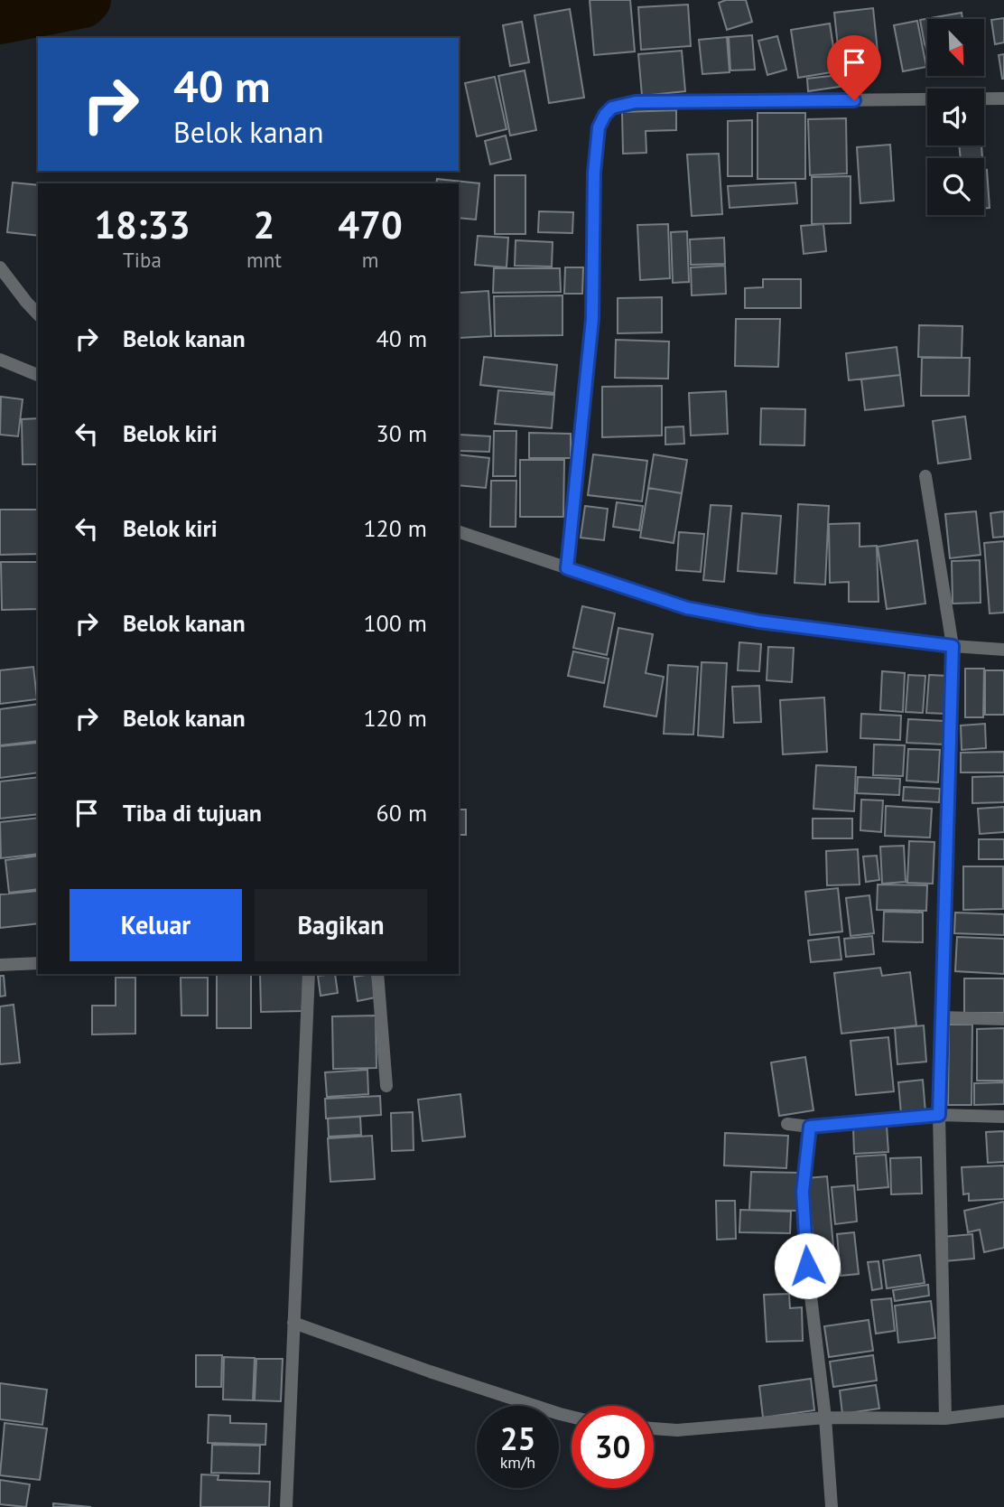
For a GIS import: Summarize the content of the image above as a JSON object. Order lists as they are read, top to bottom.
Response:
{
  "north": "bottom right",
  "page": {
    "turn": ["40 m", "Belok kanan"],
    "eta": [
      "18:33",
      "Tiba",
      "2",
      "mnt",
      "470",
      "m"
    ],
    "list": [
      {
        "name": "Belok kanan",
        "value": "40 m"
      },
      {
        "name": "Belok kiri",
        "value": "30 m"
      },
      {
        "name": "Belok kiri",
        "value": "120 m"
      },
      {
        "name": "Belok kanan",
        "value": "100 m"
      },
      {
        "name": "Belok kanan",
        "value": "120 m"
      },
      {
        "name": "Tiba di tujuan",
        "value": "60 m"
      }
    ],
    "buttons": ["Keluar", "Bagikan"],
    "speed": "25 km/h",
    "limit": "30"
  }
}
